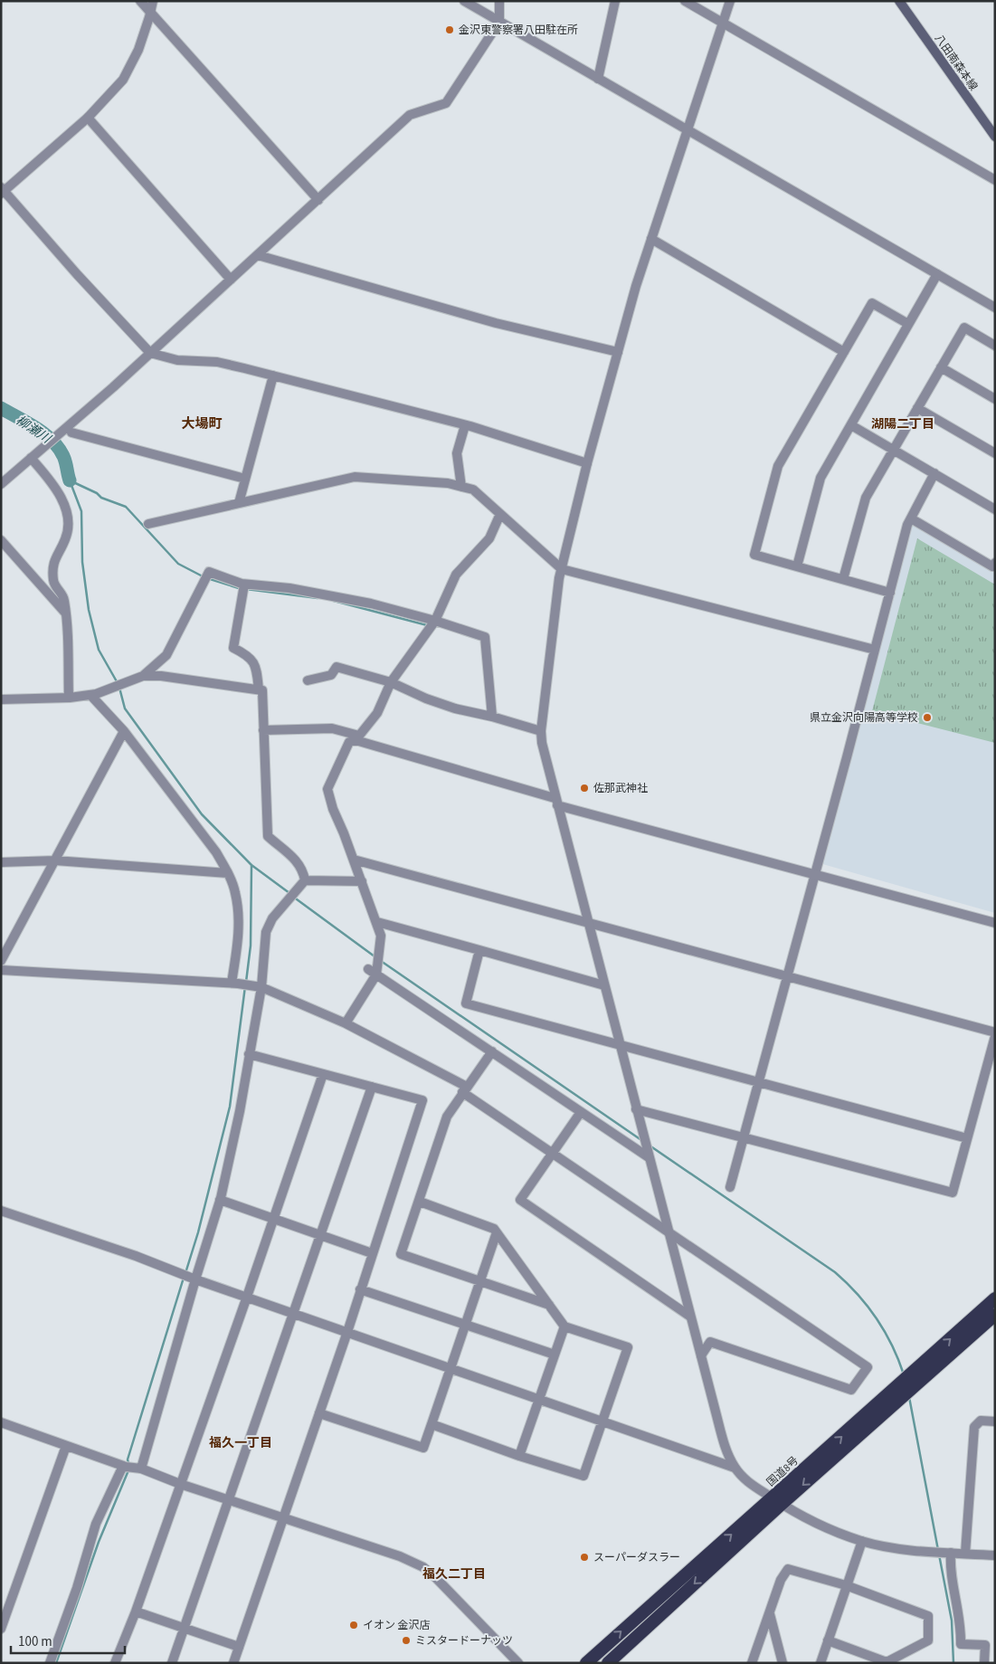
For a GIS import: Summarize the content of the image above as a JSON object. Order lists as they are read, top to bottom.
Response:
{
  "streets": {
    "highway": ["国道8号"],
    "main road": ["八田南森本線"]
  },
  "districts": [
    "大場町",
    "湖陽二丁目",
    "福久一丁目",
    "福久二丁目"
  ],
  "water": ["柳瀬川"],
  "places": [
    "金沢東警察署八田駐在所",
    "県立金沢向陽高等学校",
    "佐那武神社",
    "スーパーダスラー",
    "イオン 金沢店",
    "ミスタードーナッツ"
  ],
  "scale_bar": "100 m"
}
